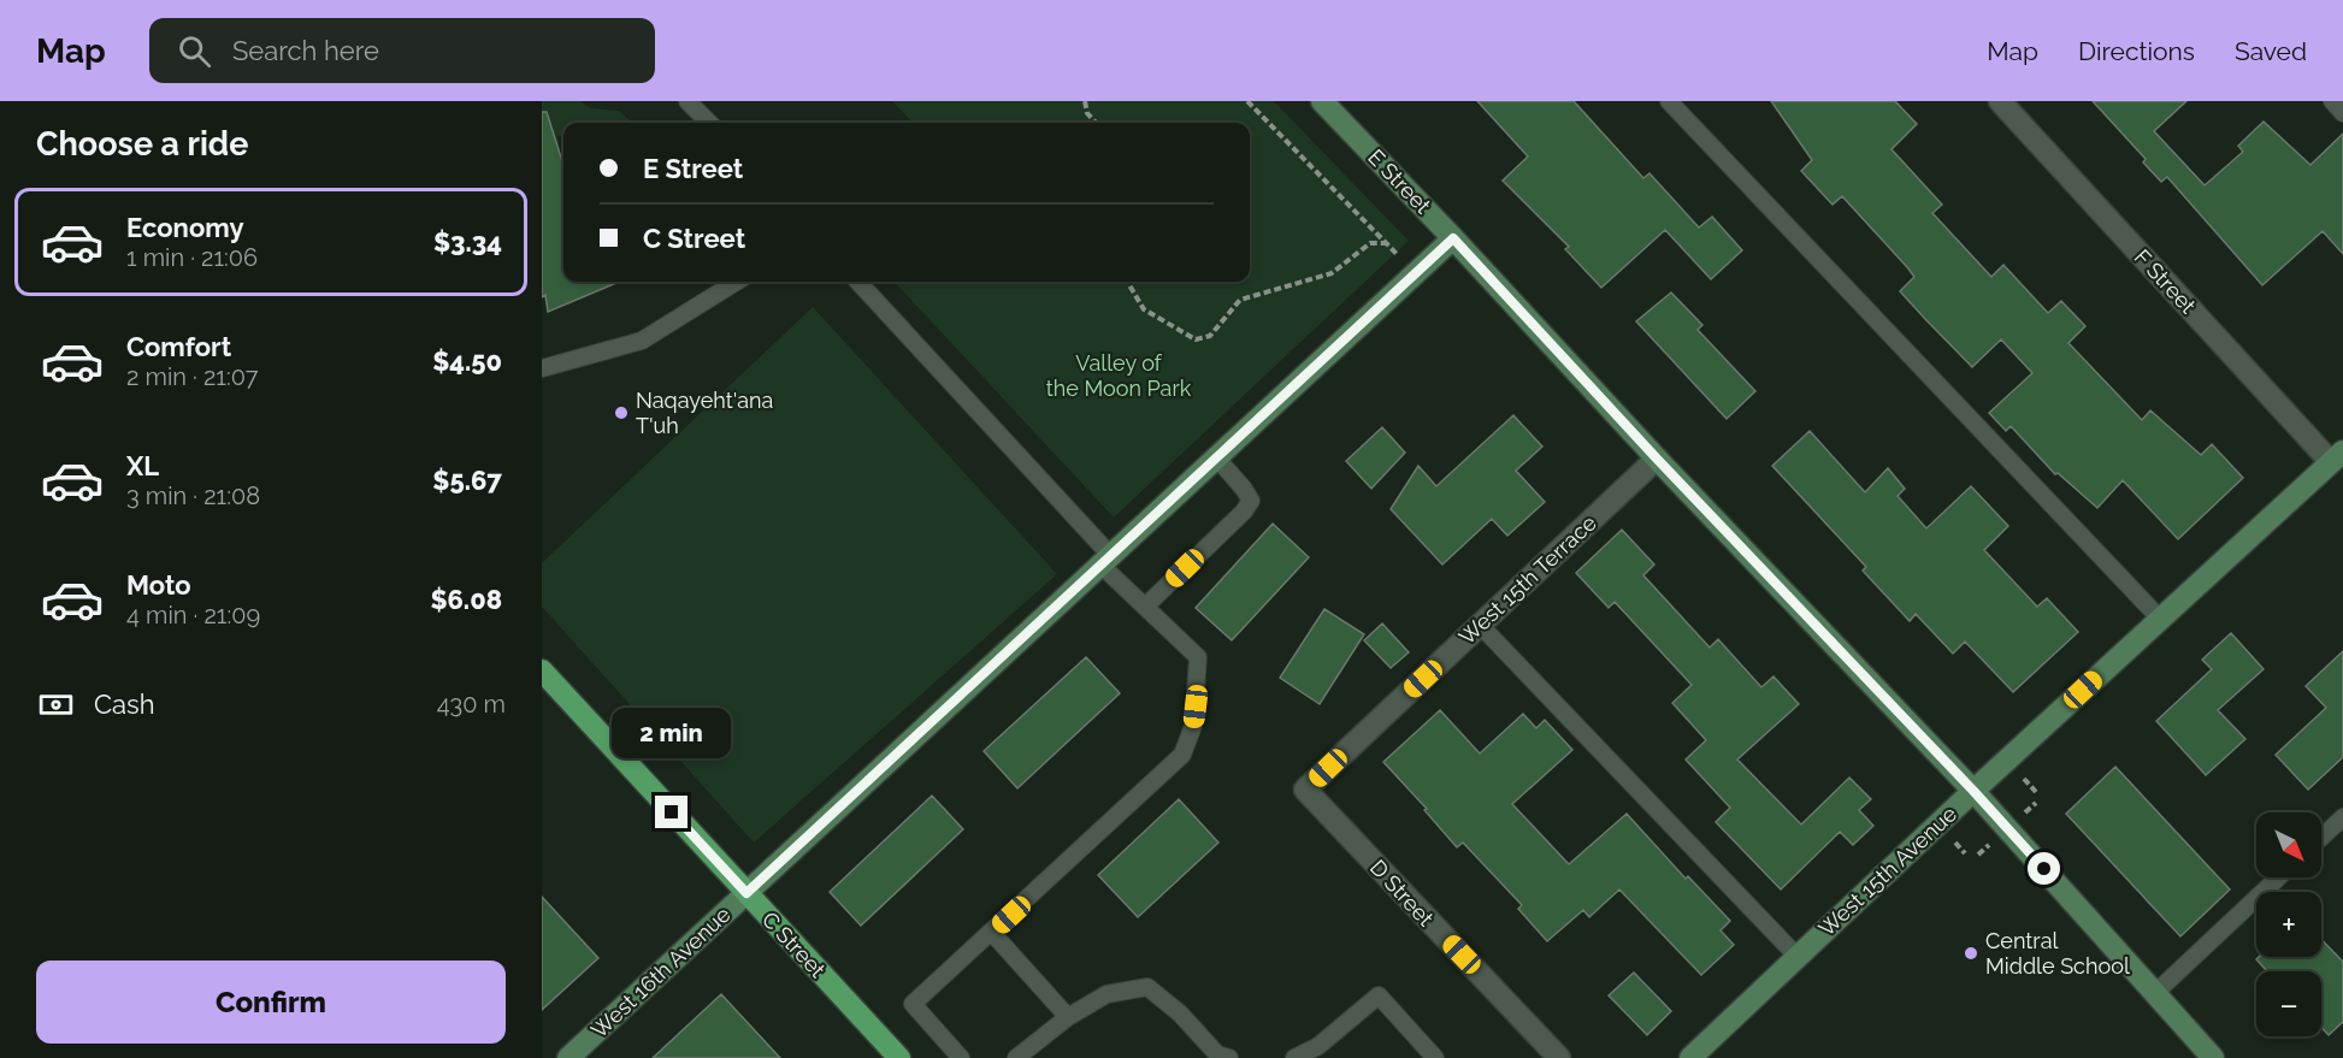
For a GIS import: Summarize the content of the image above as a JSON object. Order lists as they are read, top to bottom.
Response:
{
  "streets": {
    "main road": [
      "E Street",
      "West 15th Avenue",
      "C Street",
      "West 16th Avenue"
    ],
    "street": ["F Street", "West 15th Terrace", "D Street"]
  },
  "crossings": [
    ["E Street", "West 15th Terrace"],
    ["E Street", "West 15th Avenue"],
    ["E Street", "West 16th Avenue"],
    ["F Street", "West 15th Avenue"],
    ["West 15th Terrace", "D Street"],
    ["C Street", "West 16th Avenue"]
  ],
  "parks": ["Valley of the Moon Park"],
  "places": ["Naqayeht'ana T'uh", "Central Middle School"],
  "north": "bottom right",
  "page": {
    "header": "Map",
    "search": "Search here",
    "nav": ["Map", "Directions", "Saved"],
    "heading": "Choose a ride",
    "banner": ["E Street", "C Street"],
    "list": [
      {
        "name": "Economy",
        "note": "1 min · 21:06",
        "value": "$3.34"
      },
      {
        "name": "Comfort",
        "note": "2 min · 21:07",
        "value": "$4.50"
      },
      {
        "name": "XL",
        "note": "3 min · 21:08",
        "value": "$5.67"
      },
      {
        "name": "Moto",
        "note": "4 min · 21:09",
        "value": "$6.08"
      }
    ],
    "pay": ["Cash", "430 m"],
    "bubble": "2 min",
    "map_buttons": ["+", "−"],
    "buttons": "Confirm"
  }
}
